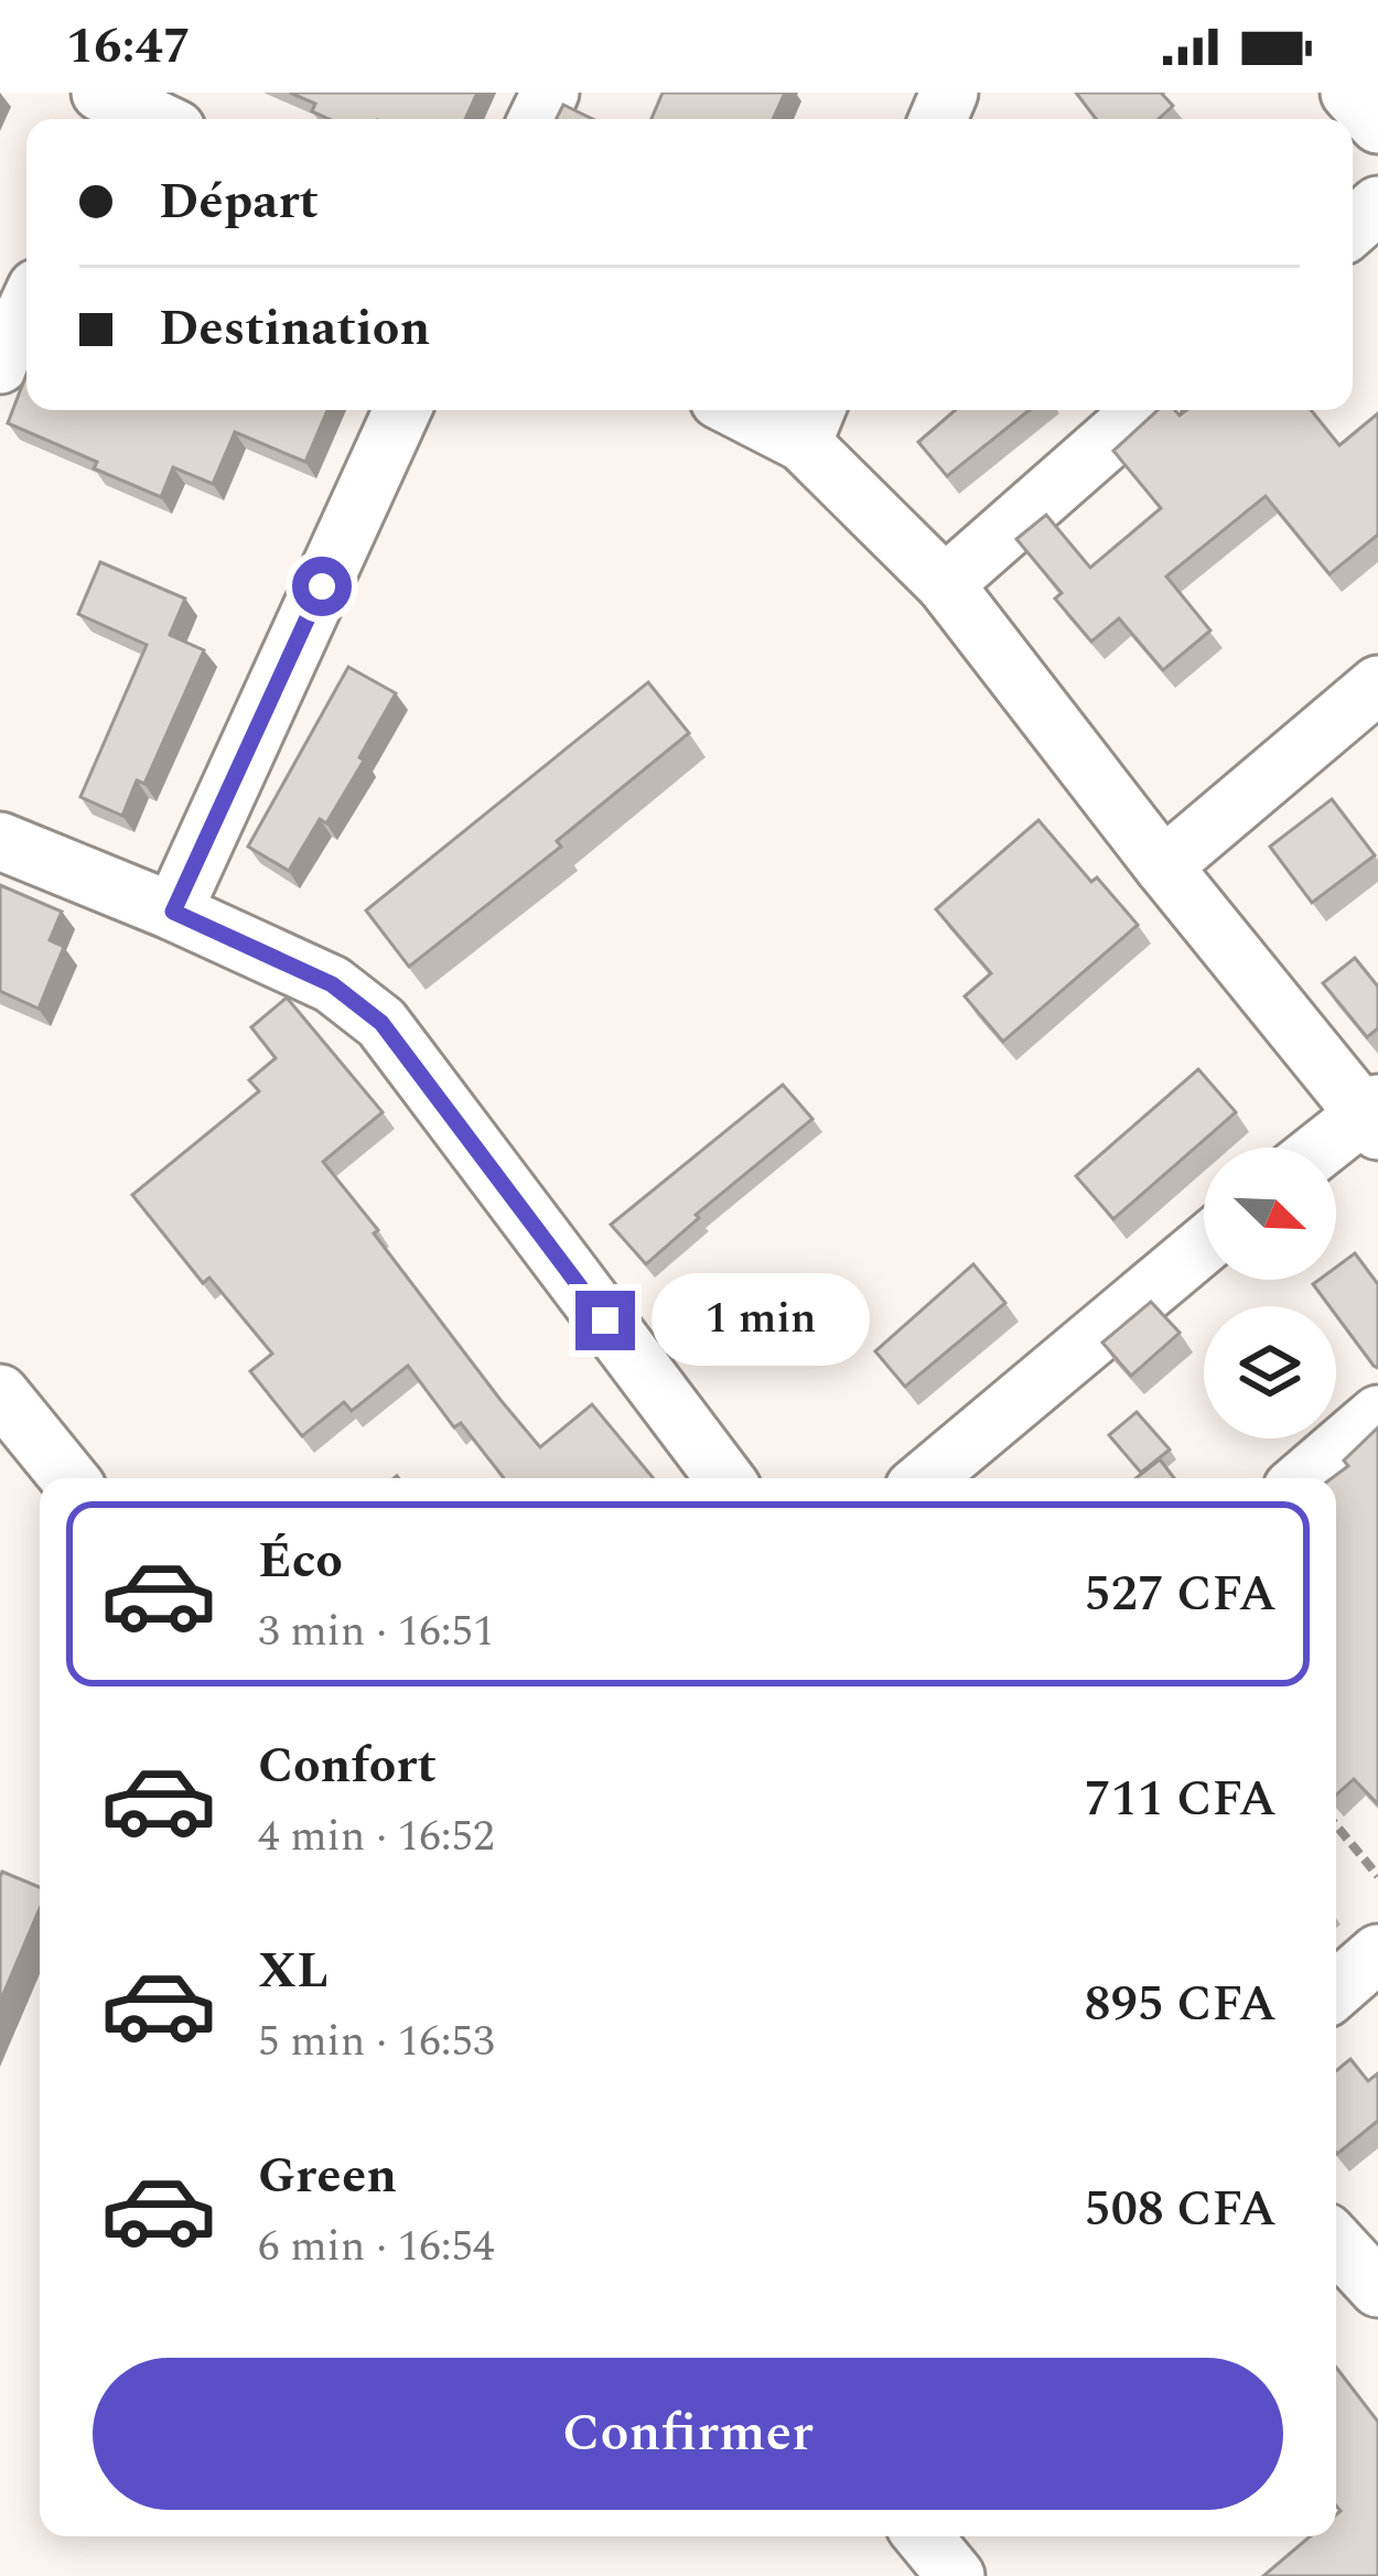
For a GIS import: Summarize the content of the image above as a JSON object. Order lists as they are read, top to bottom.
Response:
{
  "north": "bottom right",
  "page": {
    "status": "16:47",
    "banner": ["Départ", "Destination"],
    "bubble": "1 min",
    "list": [
      {
        "name": "Éco",
        "note": "3 min · 16:51",
        "value": "527 CFA"
      },
      {
        "name": "Confort",
        "note": "4 min · 16:52",
        "value": "711 CFA"
      },
      {
        "name": "XL",
        "note": "5 min · 16:53",
        "value": "895 CFA"
      },
      {
        "name": "Green",
        "note": "6 min · 16:54",
        "value": "508 CFA"
      }
    ],
    "buttons": "Confirmer"
  }
}
